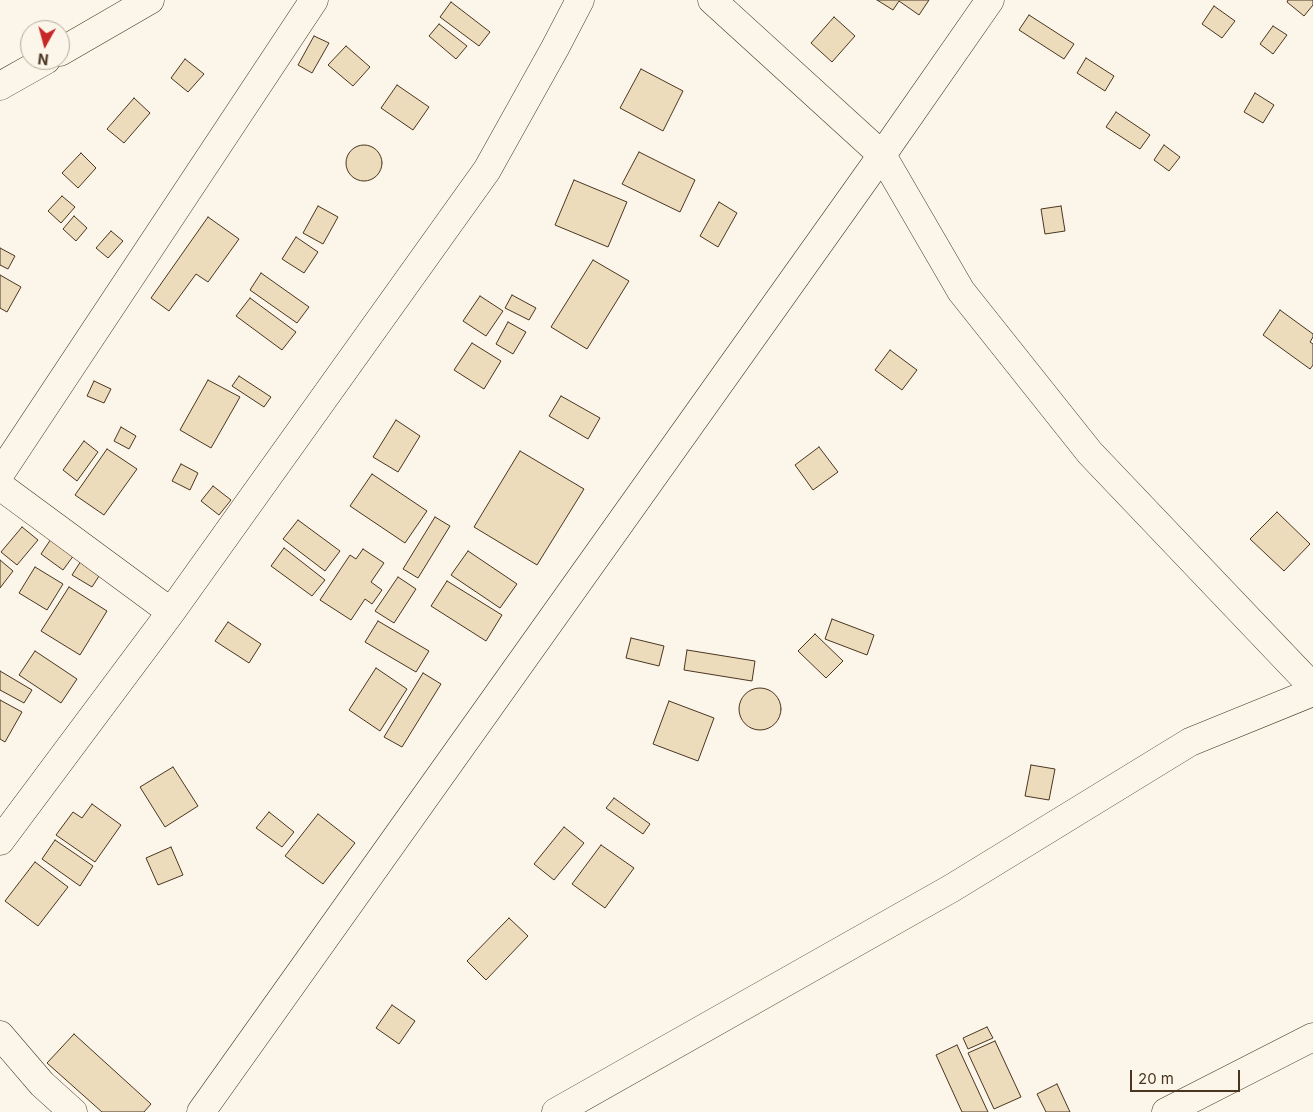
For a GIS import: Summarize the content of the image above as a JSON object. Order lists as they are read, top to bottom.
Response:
{
  "scale_bar": "20 m",
  "north": "bottom"
}
